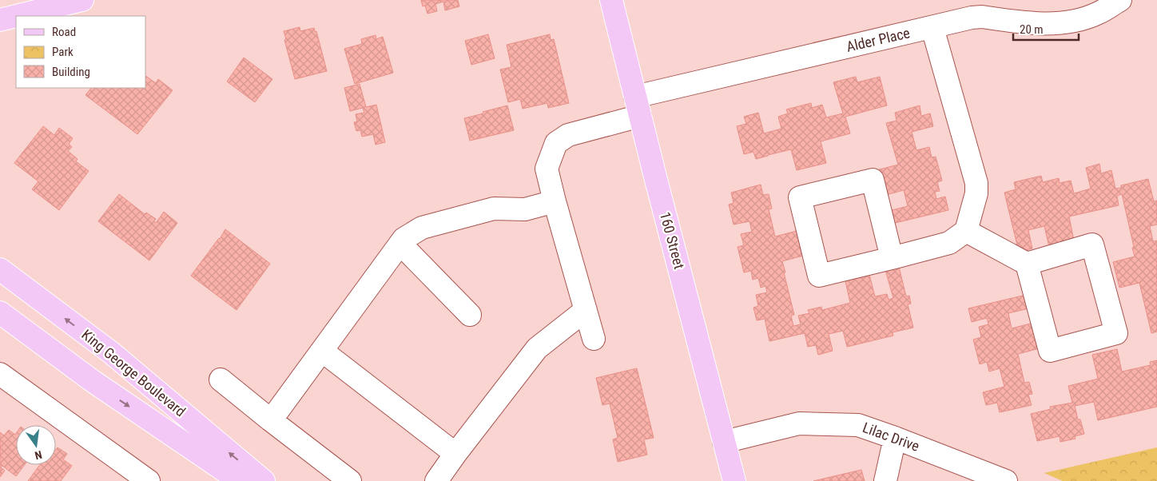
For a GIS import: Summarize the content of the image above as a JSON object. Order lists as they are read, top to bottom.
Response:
{
  "streets": {
    "main road": ["160 Street", "King George Boulevard"],
    "street": ["Alder Place", "Lilac Drive"]
  },
  "crossings": [
    ["Alder Place", "160 Street"],
    ["160 Street", "Lilac Drive"]
  ],
  "legend": ["Road", "Park", "Building"],
  "scale_bar": "20 m",
  "north": "bottom"
}
